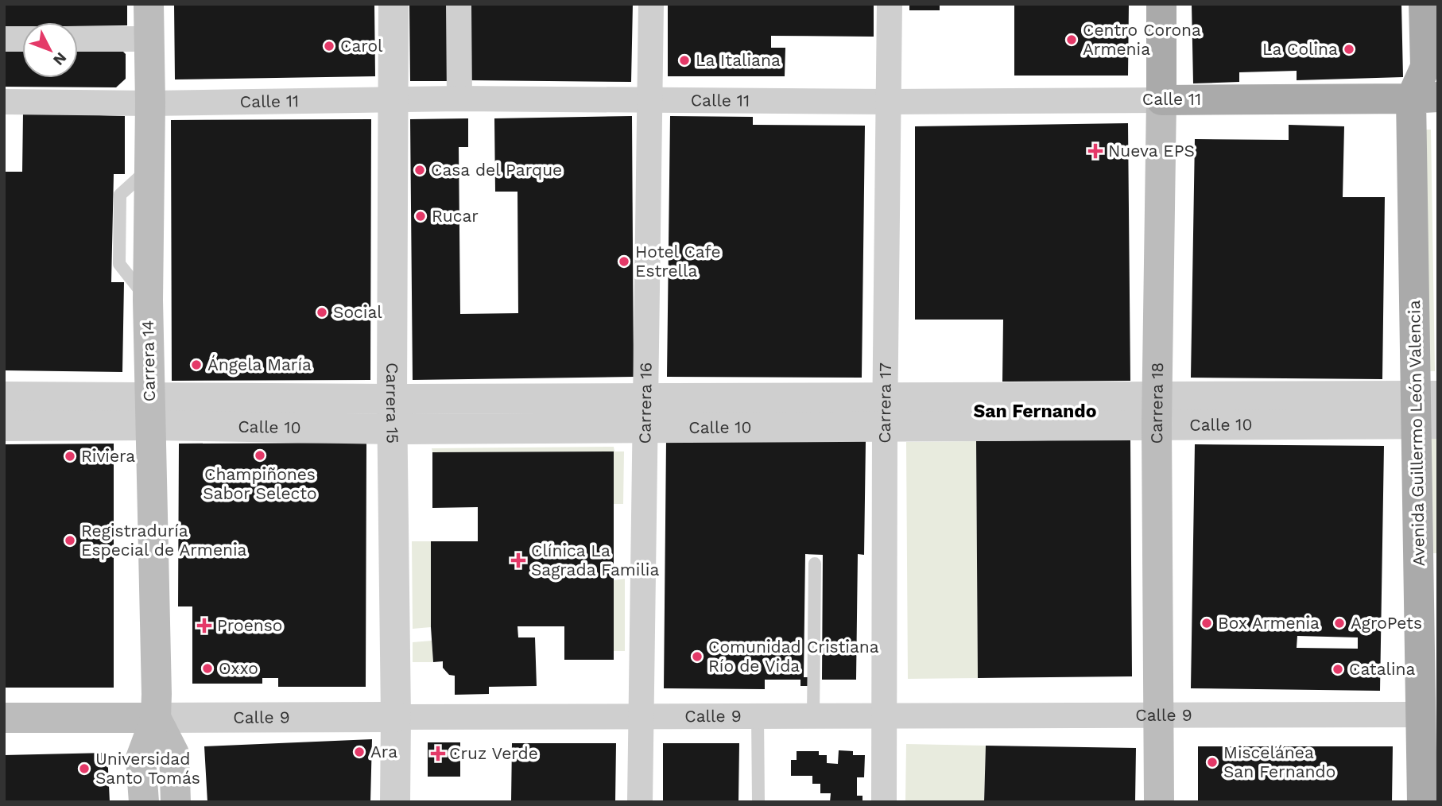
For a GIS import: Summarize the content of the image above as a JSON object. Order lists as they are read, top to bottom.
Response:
{
  "streets": {
    "main road": [
      "Calle 11",
      "Carrera 14",
      "Carrera 18",
      "Avenida Guillermo León Valencia",
      "Calle 9"
    ],
    "street": [
      "Carrera 15",
      "Carrera 16",
      "Carrera 17",
      "Calle 10"
    ]
  },
  "crossings": [
    ["Calle 11", "Carrera 14"],
    ["Calle 11", "Carrera 15"],
    ["Calle 11", "Carrera 16"],
    ["Calle 11", "Carrera 17"],
    ["Calle 11", "Carrera 18"],
    ["Calle 11", "Avenida Guillermo León Valencia"],
    ["Carrera 14", "Calle 10"],
    ["Carrera 14", "Calle 9"],
    ["Carrera 15", "Calle 10"],
    ["Carrera 15", "Calle 9"],
    ["Carrera 16", "Calle 10"],
    ["Carrera 16", "Calle 9"],
    ["Carrera 17", "Calle 10"],
    ["Carrera 17", "Calle 9"],
    ["Carrera 18", "Calle 10"],
    ["Carrera 18", "Calle 9"],
    ["Calle 10", "Avenida Guillermo León Valencia"],
    ["Avenida Guillermo León Valencia", "Calle 9"]
  ],
  "districts": ["San Fernando"],
  "places": {
    "other": [
      "Centro Corona Armenia",
      "Carol",
      "La Colina",
      "La Italiana",
      "Casa del Parque",
      "Rucar",
      "Hotel Cafe Estrella",
      "Social",
      "Ángela María",
      "Champiñones Sabor Selecto",
      "Riviera",
      "Registraduría Especial de Armenia",
      "Box Armenia",
      "AgroPets",
      "Comunidad Cristiana Río de Vida",
      "Oxxo",
      "Catalina",
      "Ara",
      "Miscelánea San Fernando",
      "Universidad Santo Tomás"
    ],
    "health": [
      "Nueva EPS",
      "Clínica La Sagrada Familia",
      "Proenso",
      "Cruz Verde"
    ]
  },
  "north": "bottom right"
}
